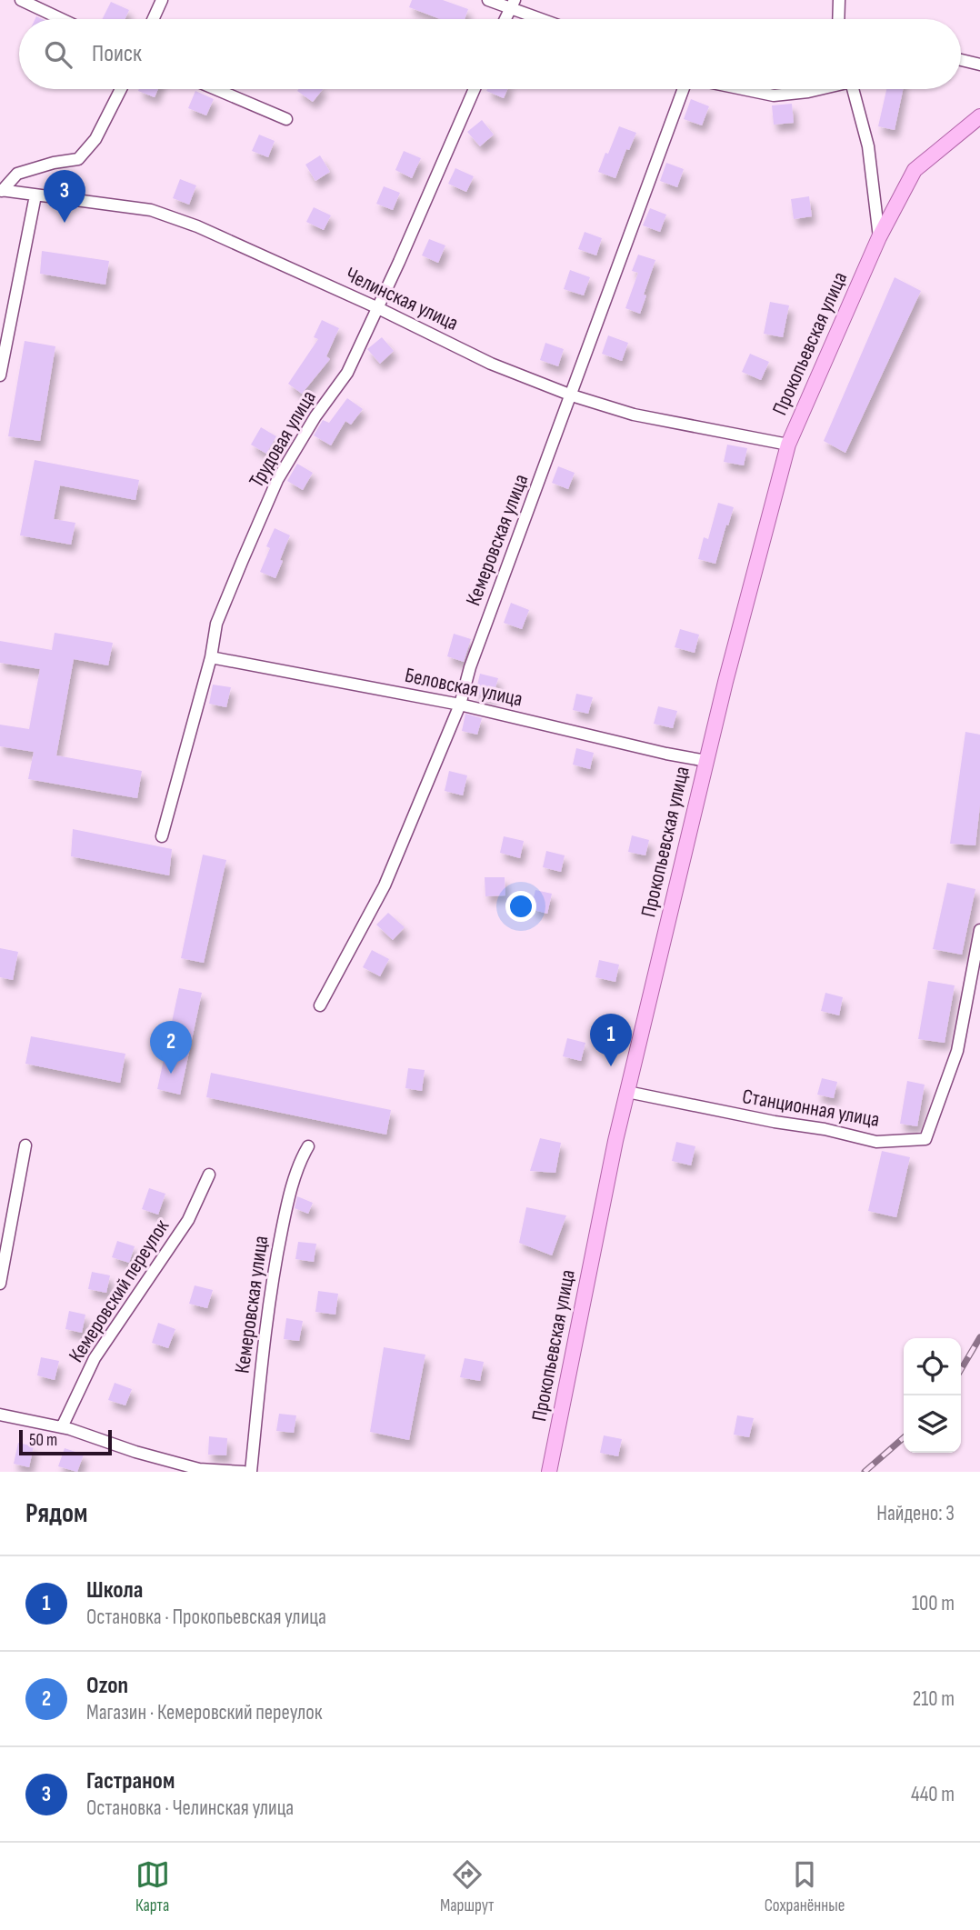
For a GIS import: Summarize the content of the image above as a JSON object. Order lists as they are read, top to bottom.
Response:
{
  "streets": {
    "main road": ["Прокопьевская улица"],
    "street": [
      "Челинская улица",
      "Трудовая улица",
      "Кемеровская улица",
      "Беловская улица",
      "Станционная улица",
      "Кемеровский переулок"
    ]
  },
  "crossings": [
    ["Челинская улица", "Прокопьевская улица"],
    ["Челинская улица", "Трудовая улица"],
    ["Челинская улица", "Кемеровская улица"],
    ["Прокопьевская улица", "Беловская улица"],
    ["Прокопьевская улица", "Станционная улица"],
    ["Трудовая улица", "Беловская улица"],
    ["Кемеровская улица", "Беловская улица"]
  ],
  "scale_bar": "50 m",
  "page": {
    "search": "Поиск",
    "pins": ["3", "1", "2"],
    "scale": "50 m",
    "heading": ["Рядом", "Найдено: 3"],
    "list": [
      {
        "mark": "1",
        "name": "Школа",
        "note": "Остановка · Прокопьевская улица",
        "value": "100 m"
      },
      {
        "mark": "2",
        "name": "Ozon",
        "note": "Магазин · Кемеровский переулок",
        "value": "210 m"
      },
      {
        "mark": "3",
        "name": "Гастраном",
        "note": "Остановка · Челинская улица",
        "value": "440 m"
      }
    ],
    "nav": ["Карта", "Маршрут", "Сохранённые"]
  }
}
